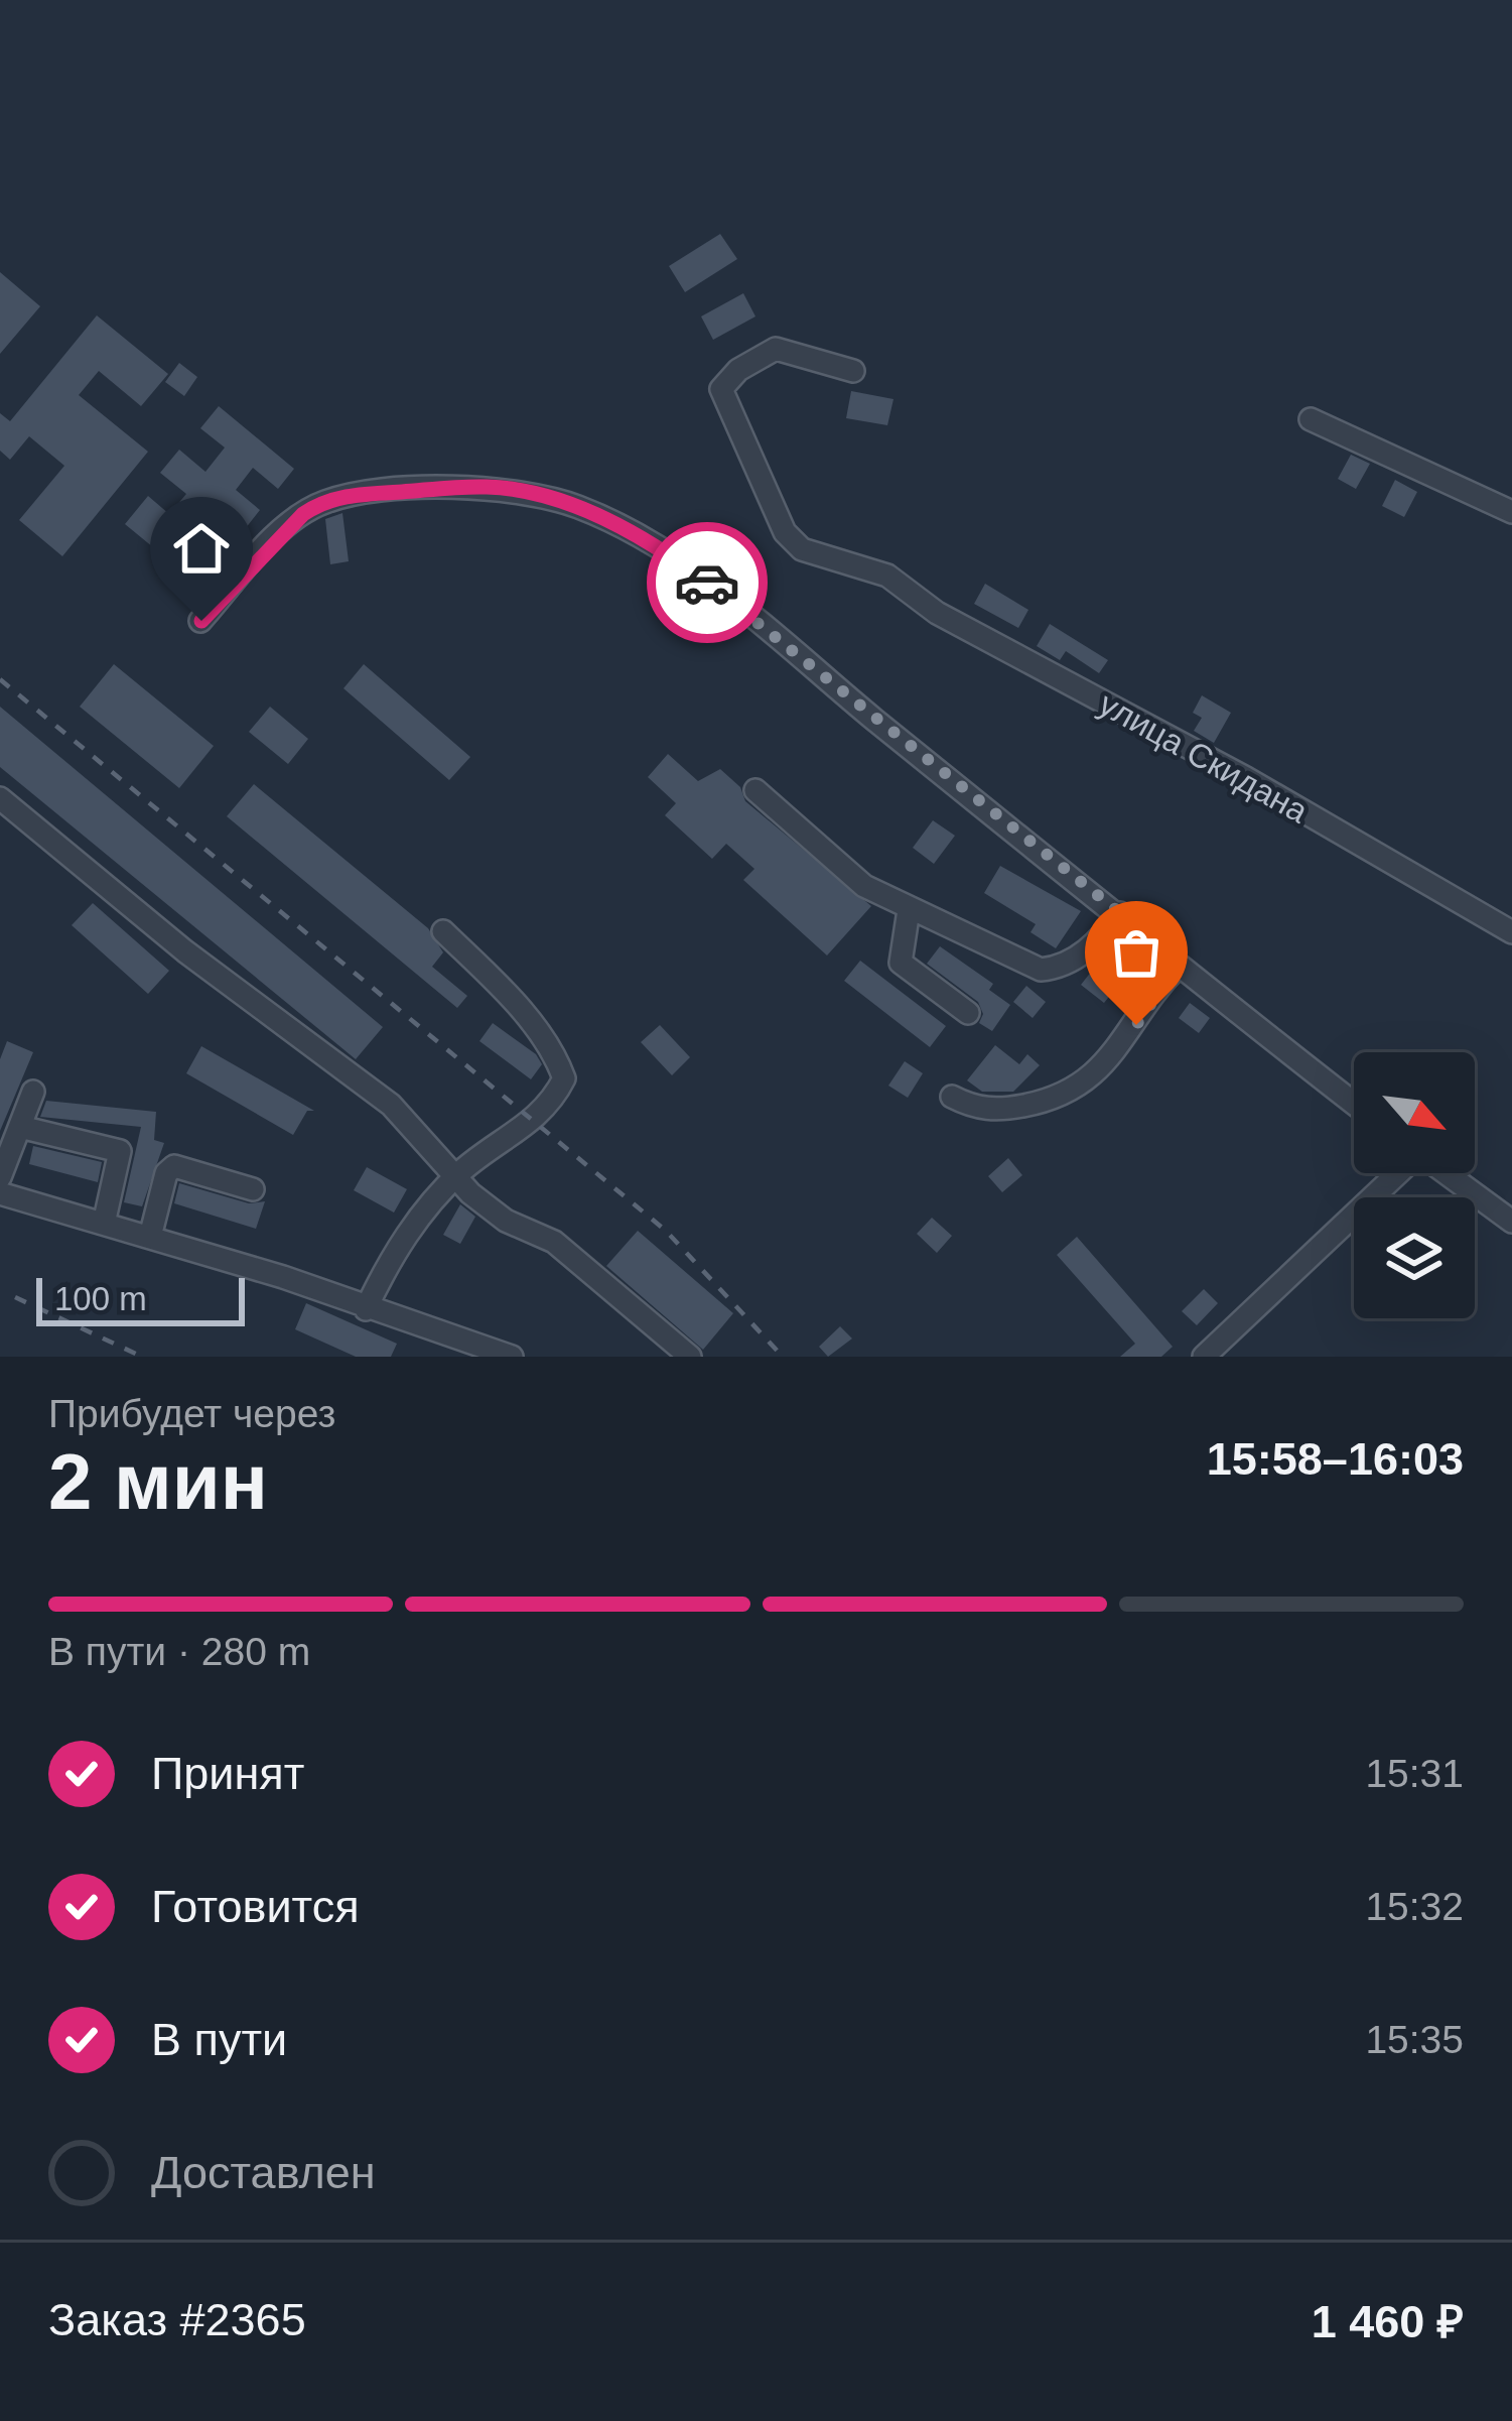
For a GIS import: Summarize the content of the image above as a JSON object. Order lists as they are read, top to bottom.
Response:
{
  "streets": {
    "street": ["улица Скидана"]
  },
  "scale_bar": "100 m",
  "north": "bottom right",
  "page": {
    "scale": "100 m",
    "heading": ["2 мин", "Прибудет через", "15:58–16:03"],
    "panel": ["Заказ #2365", "1 460 ₽"],
    "bar": "В пути · 280 m",
    "list": [
      ["Принят", "15:31"],
      ["Готовится", "15:32"],
      ["В пути", "15:35"],
      "Доставлен"
    ]
  }
}
